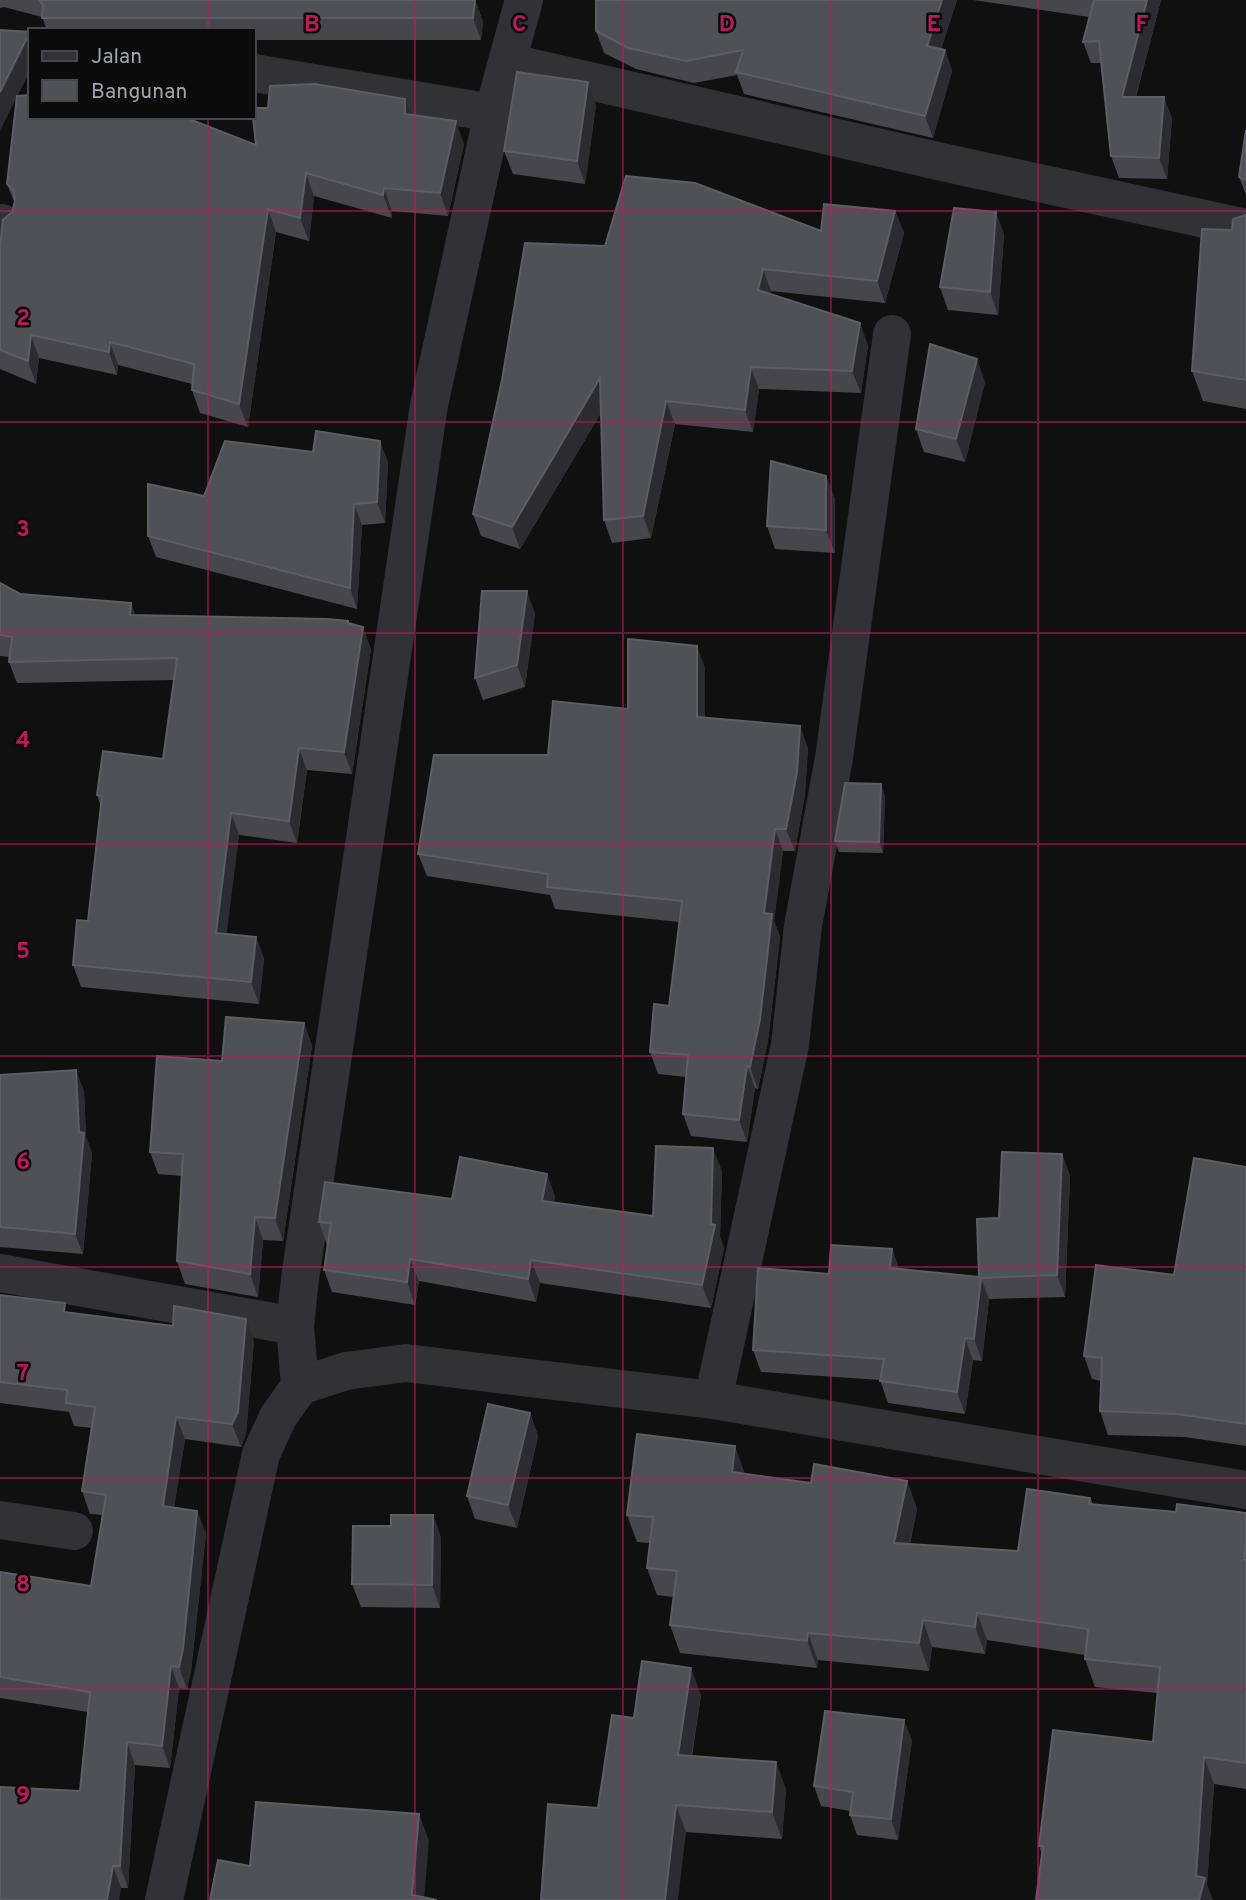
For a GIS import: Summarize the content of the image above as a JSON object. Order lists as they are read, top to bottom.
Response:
{
  "legend": ["Jalan", "Bangunan"],
  "grid": {
    "columns": [
      "B",
      "C",
      "D",
      "E",
      "F"
    ],
    "rows": [
      "2",
      "3",
      "4",
      "5",
      "6",
      "7",
      "8",
      "9"
    ]
  }
}
